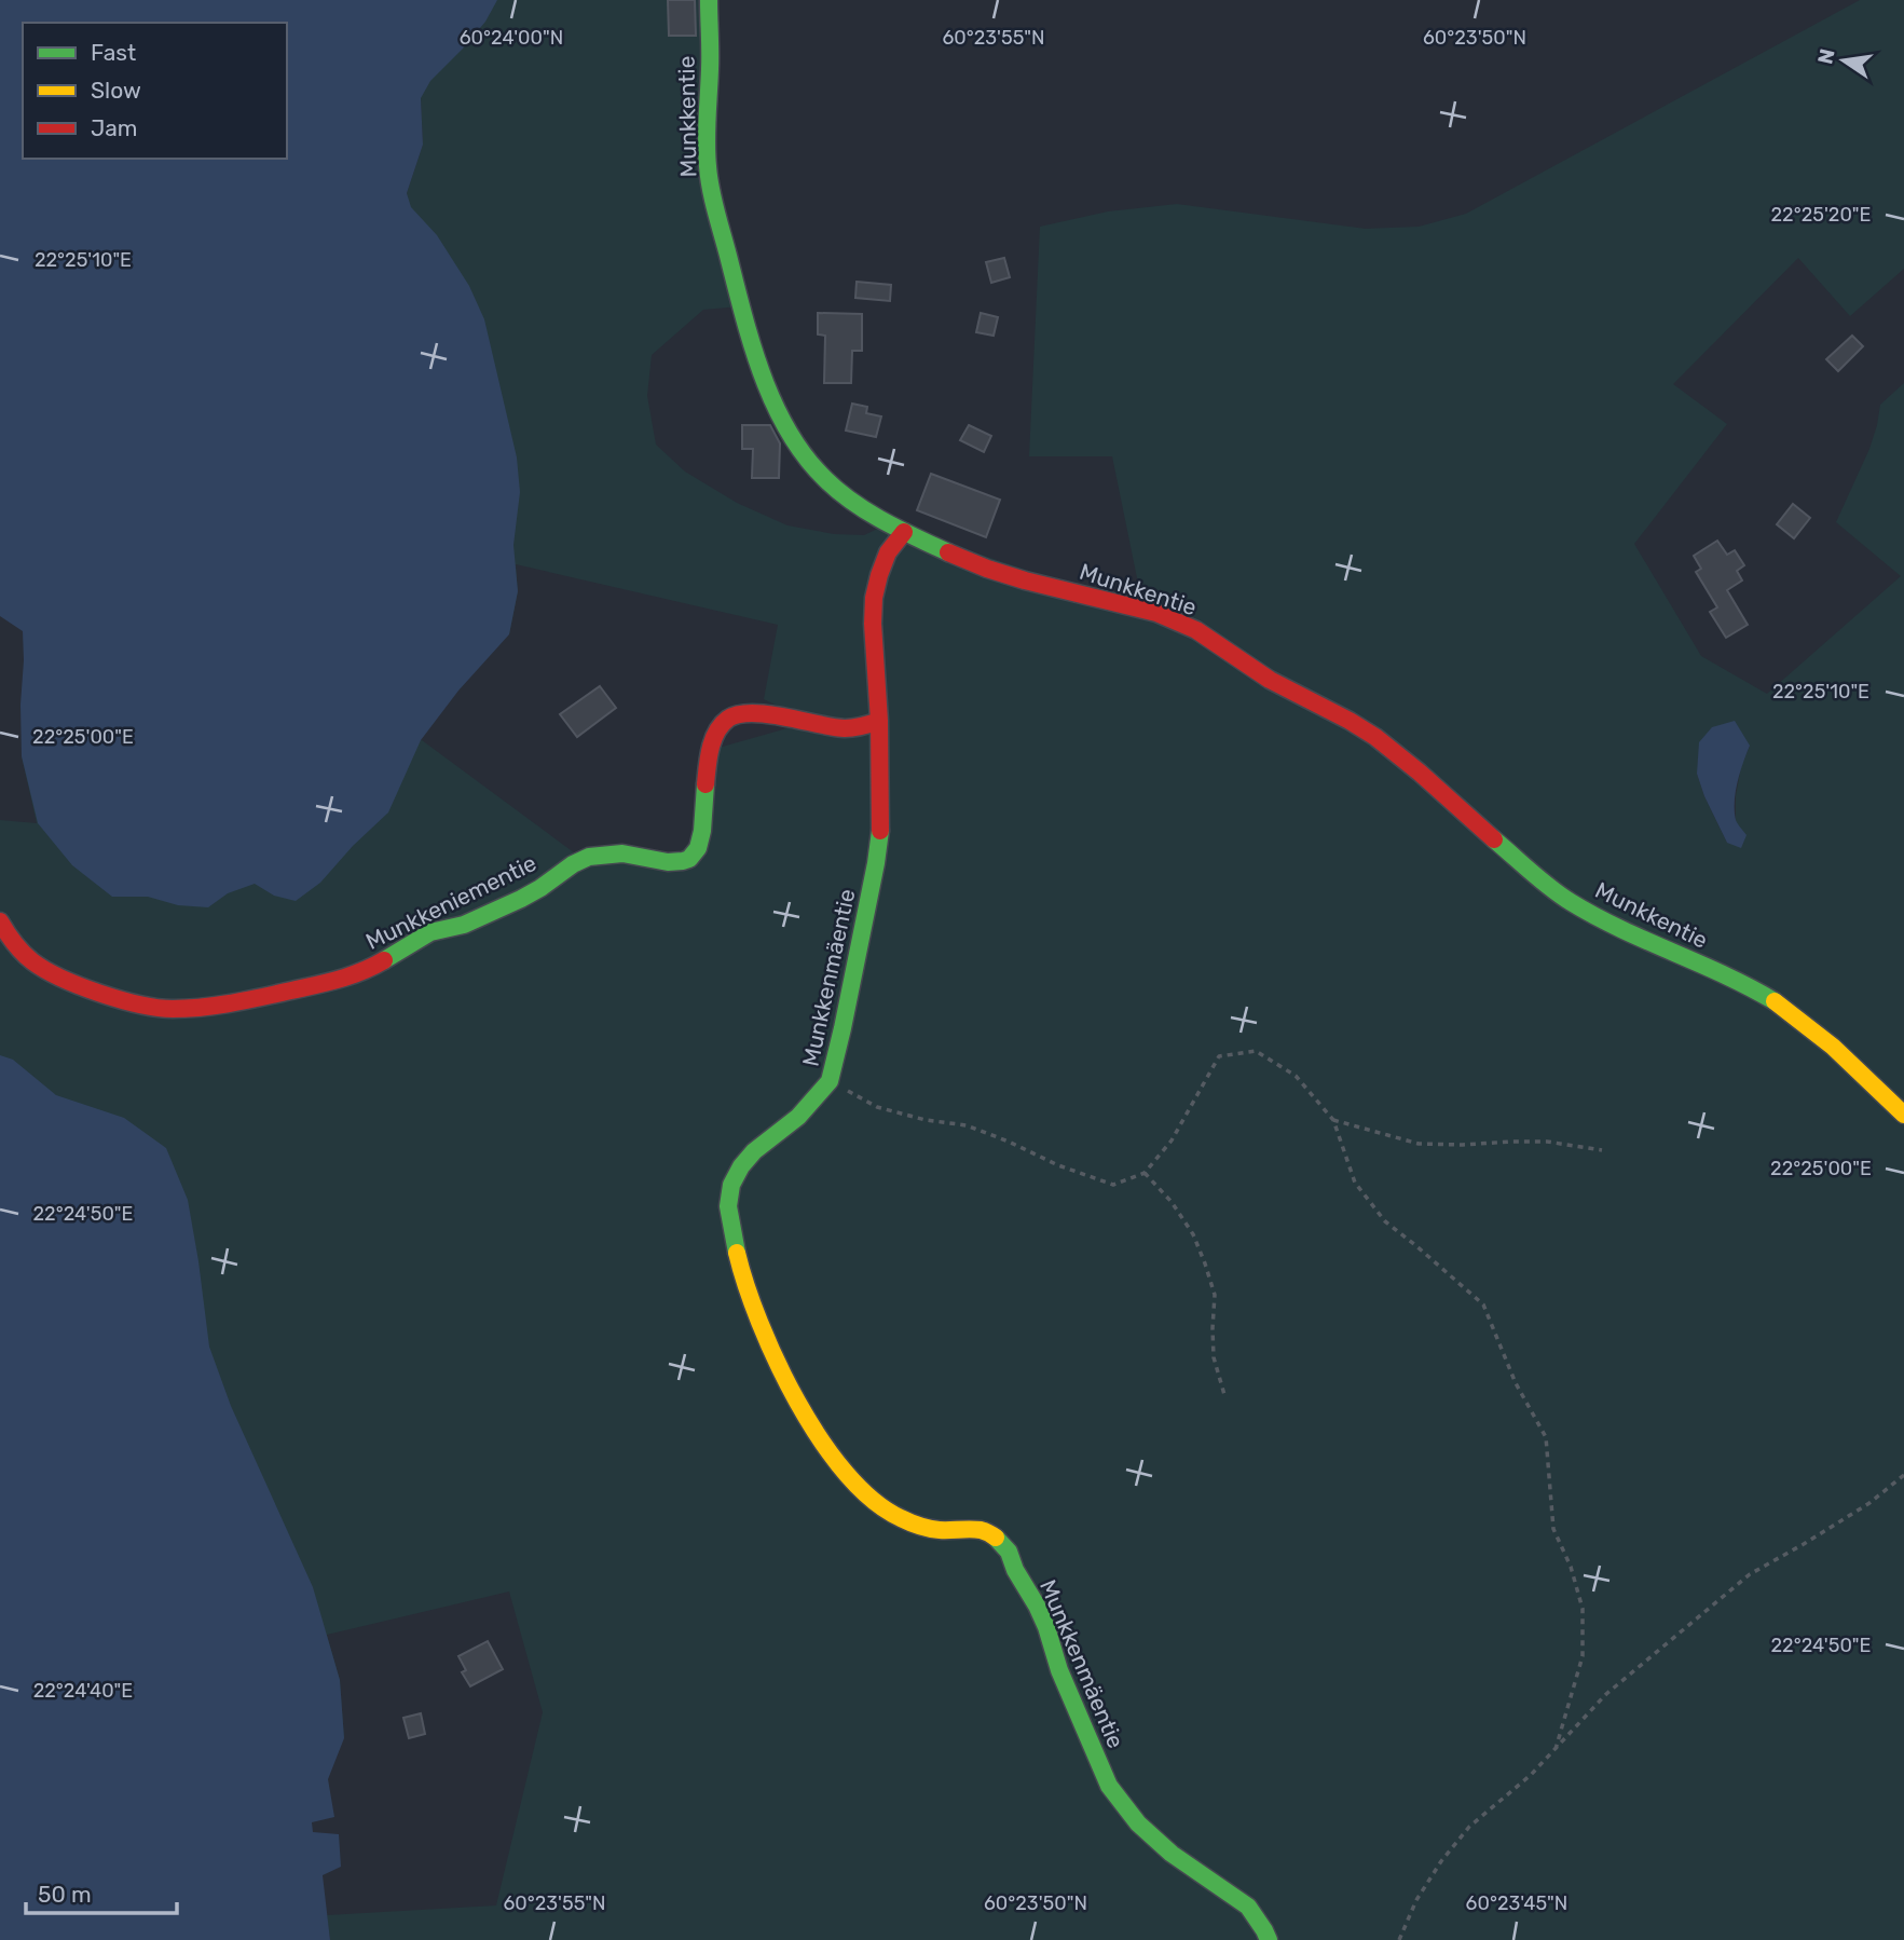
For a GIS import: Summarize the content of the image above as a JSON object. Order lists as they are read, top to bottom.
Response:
{
  "streets": {
    "street": ["Munkkentie", "Munkkeniementie", "Munkkenmäentie"]
  },
  "crossings": [
    ["Munkkentie", "Munkkenmäentie"],
    ["Munkkeniementie", "Munkkenmäentie"]
  ],
  "legend": ["Fast", "Slow", "Jam"],
  "scale_bar": "50 m",
  "north": "left",
  "coordinates": [
    "60°24'00\"N",
    "60°23'55\"N",
    "60°23'50\"N",
    "22°25'20\"E",
    "22°25'10\"E",
    "22°25'00\"E",
    "22°24'50\"E",
    "22°24'40\"E",
    "60°23'45\"N"
  ]
}
